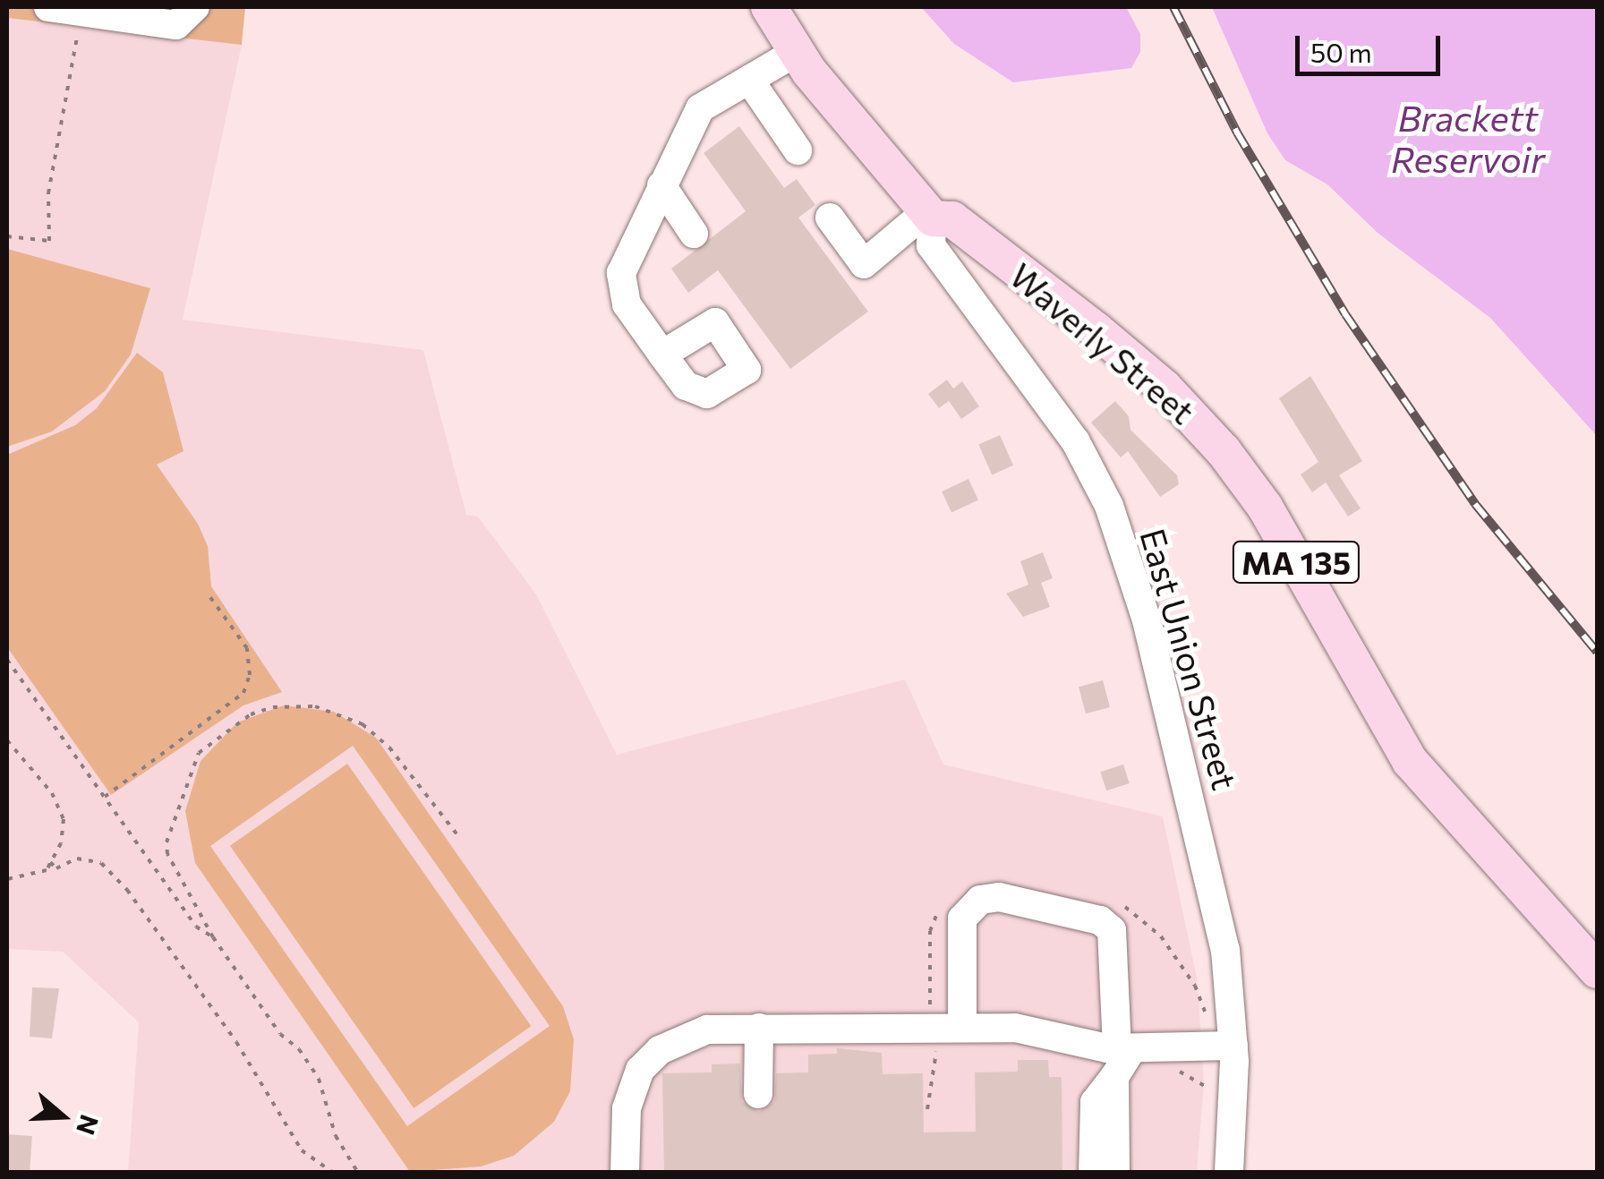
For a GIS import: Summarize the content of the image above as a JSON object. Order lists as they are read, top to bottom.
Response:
{
  "streets": {
    "main road": ["Waverly Street", "MA 135"],
    "street": ["East Union Street"]
  },
  "crossings": [
    ["Waverly Street", "MA 135"],
    ["Waverly Street", "East Union Street"],
    ["MA 135", "East Union Street"]
  ],
  "water": ["Brackett Reservoir"],
  "scale_bar": "50 m",
  "north": "right"
}
